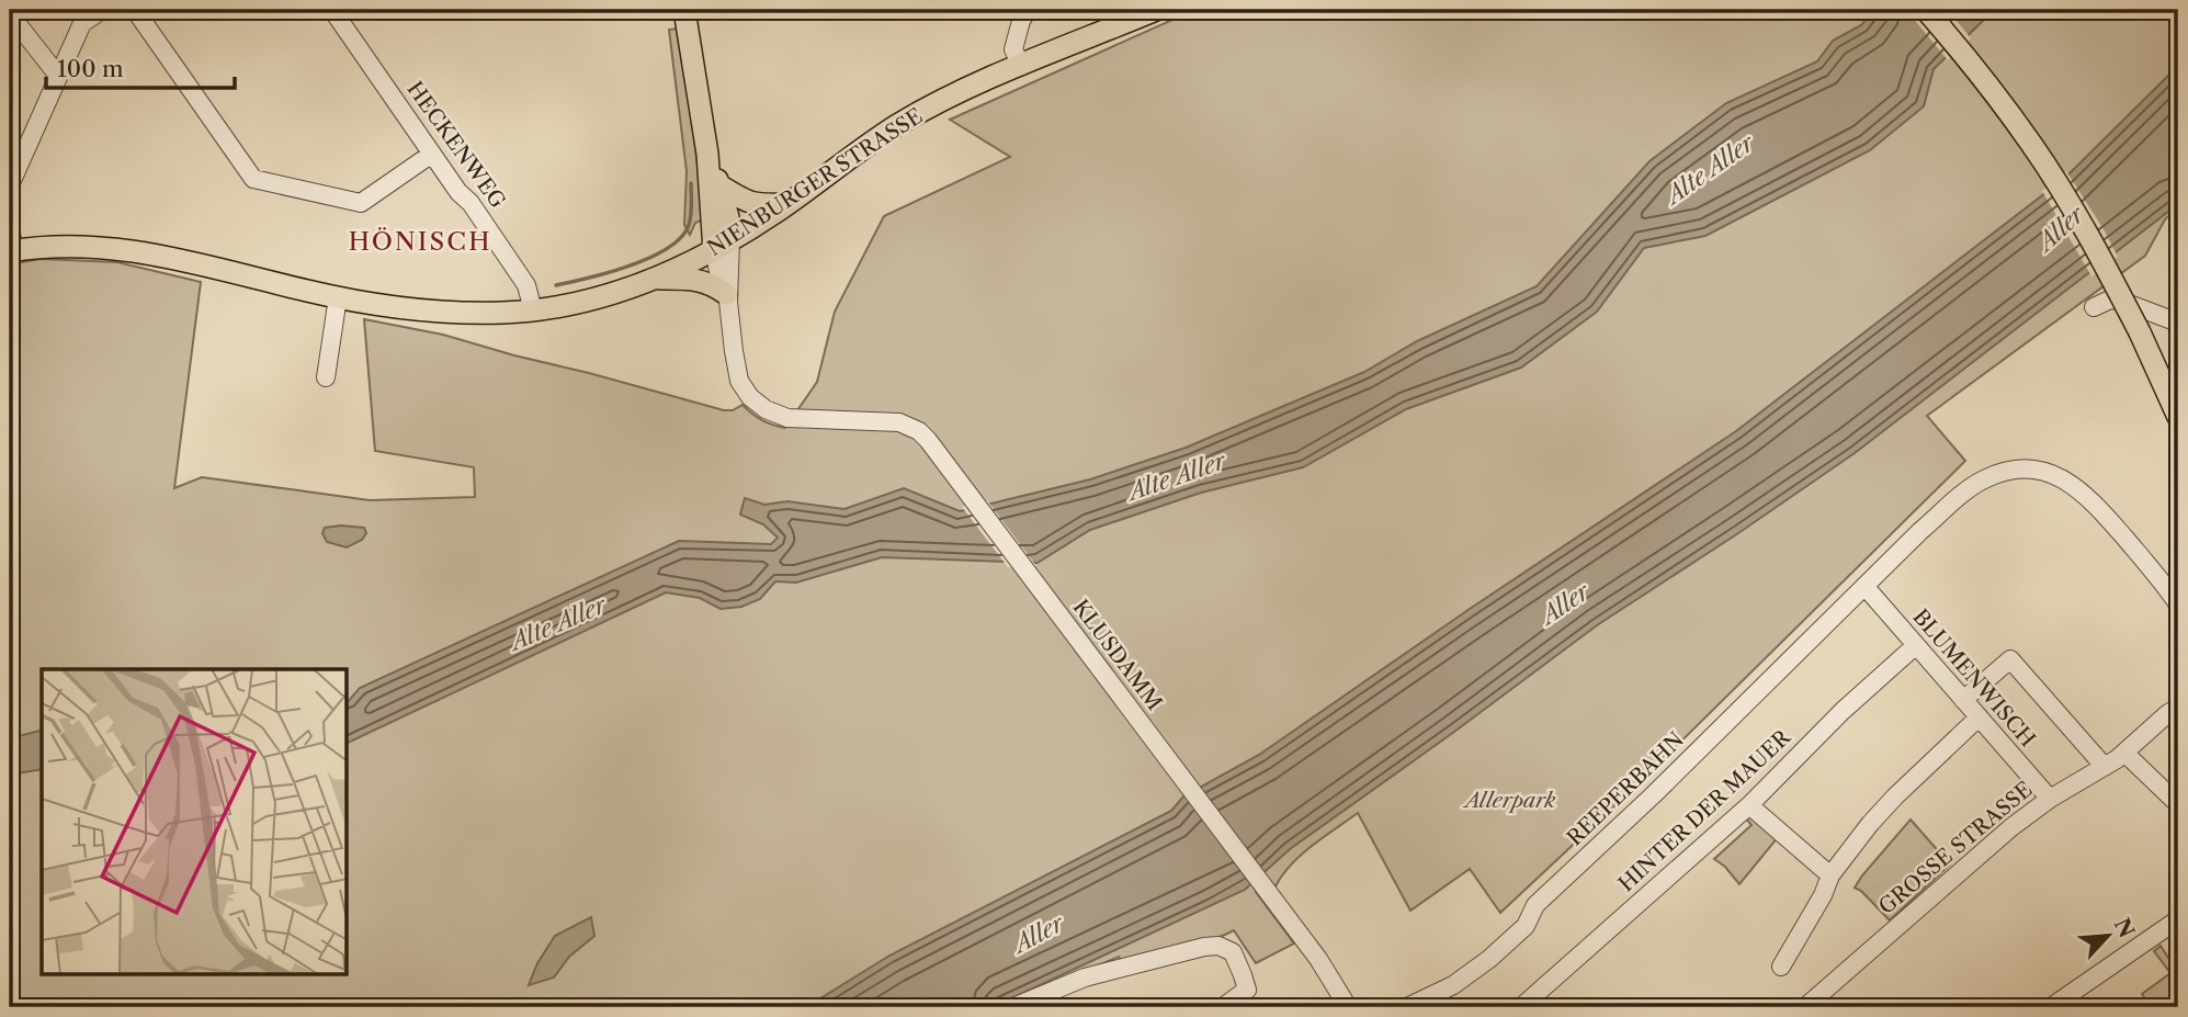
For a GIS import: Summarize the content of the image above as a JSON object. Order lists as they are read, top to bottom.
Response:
{
  "streets": {
    "main road": ["NIENBURGER STRASSE"],
    "street": [
      "HECKENWEG",
      "KLUSDAMM",
      "BLUMENWISCH",
      "REEPERBAHN",
      "HINTER DER MAUER",
      "GROSSE STRASSE"
    ]
  },
  "crossings": [
    ["HECKENWEG", "NIENBURGER STRASSE"],
    ["NIENBURGER STRASSE", "KLUSDAMM"],
    ["BLUMENWISCH", "REEPERBAHN"],
    ["BLUMENWISCH", "HINTER DER MAUER"],
    ["BLUMENWISCH", "GROSSE STRASSE"]
  ],
  "districts": ["HÖNISCH"],
  "water": ["Alte Aller", "Aller"],
  "parks": ["Allerpark"],
  "scale_bar": "100 m",
  "north": "top right"
}
